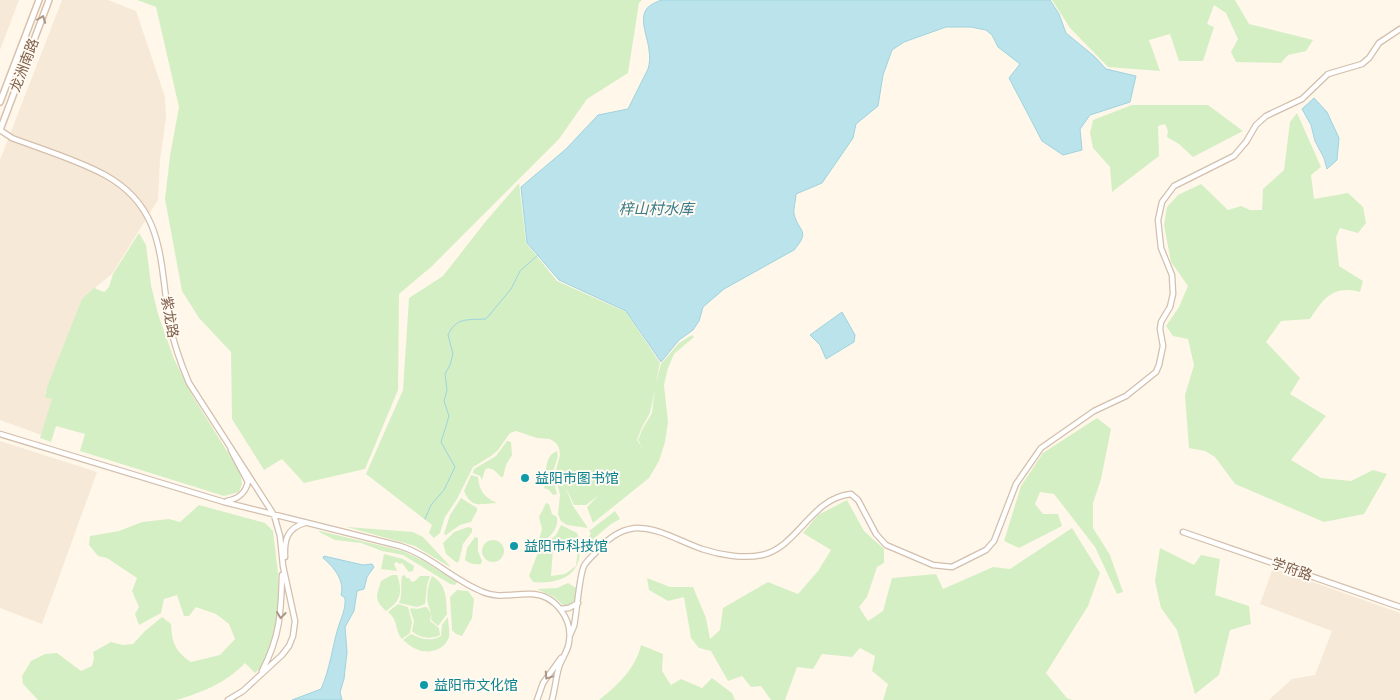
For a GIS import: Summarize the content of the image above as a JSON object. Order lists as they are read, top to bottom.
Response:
{
  "streets": {
    "main road": ["龙洲南路"],
    "street": ["紫龙路", "学府路"]
  },
  "crossings": [
    ["龙洲南路", "紫龙路"]
  ],
  "water": ["梓山村水库"],
  "places": ["益阳市图书馆", "益阳市科技馆", "益阳市文化馆"]
}
